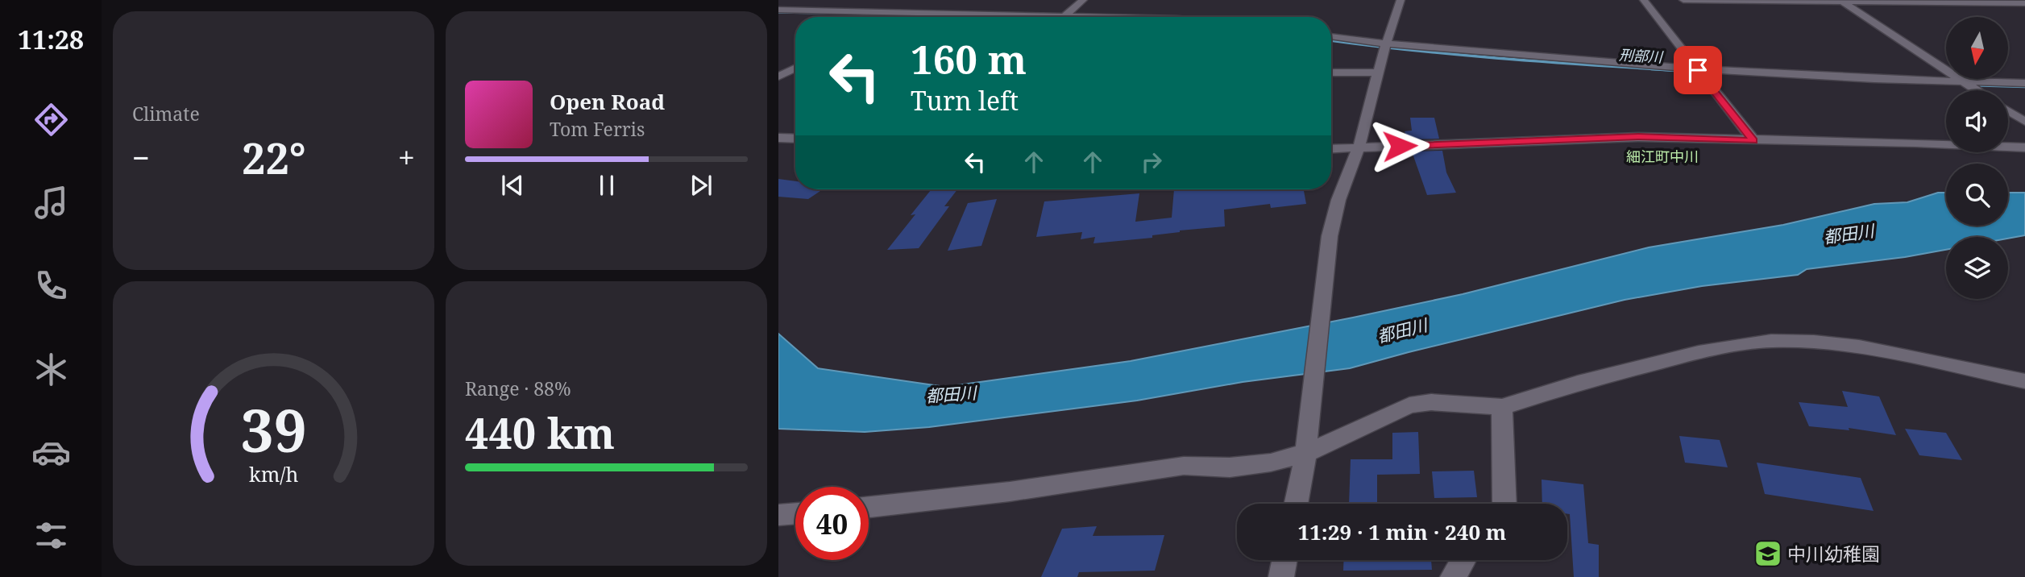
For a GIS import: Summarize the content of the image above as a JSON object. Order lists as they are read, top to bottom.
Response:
{
  "districts": ["細江町中川"],
  "water": ["刑部川", "都田川"],
  "places": {
    "school or university": ["中川幼稚園"]
  },
  "north": "bottom",
  "page": {
    "tabs": "11:28",
    "tile": [
      "Climate",
      ["Range · 88%", "440 km"]
    ],
    "turn": ["160 m", "Turn left"],
    "song": ["Open Road", "Tom Ferris"],
    "heat": ["−", "22°", "+"],
    "limit": "40",
    "trip": "11:29 · 1 min · 240 m",
    "gauge": ["39", "km/h"]
  }
}
